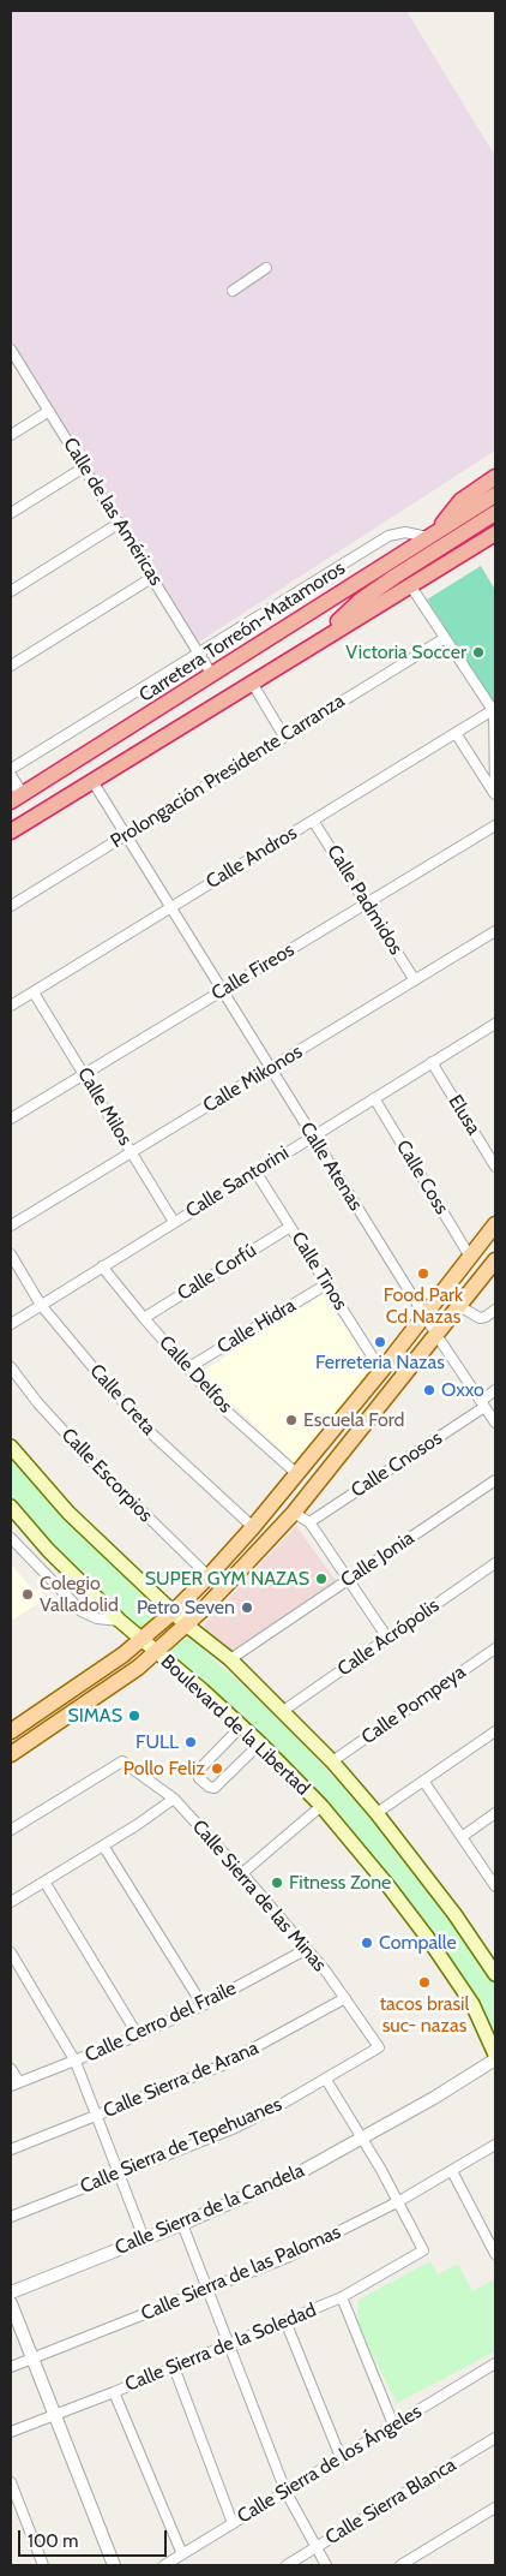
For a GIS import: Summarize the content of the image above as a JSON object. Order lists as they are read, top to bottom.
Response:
{
  "streets": {
    "highway": ["Carretera Torreón-Matamoros"],
    "main road": ["Boulevard de la Libertad"],
    "street": [
      "Calle de las Américas",
      "Prolongación Presidente Carranza",
      "Calle Andros",
      "Calle Padmidos",
      "Calle Fireos",
      "Calle Mikonos",
      "Calle Milos",
      "Elusa",
      "Calle Atenas",
      "Calle Coss",
      "Calle Santorini",
      "Calle Tinos",
      "Calle Corfú",
      "Calle Hidra",
      "Calle Delfos",
      "Calle Creta",
      "Calle Cnosos",
      "Calle Escorpios",
      "Calle Jonia",
      "Calle Acrópolis",
      "Calle Pompeya",
      "Calle Sierra de las Minas",
      "Calle Cerro del Fraile",
      "Calle Sierra de Arana",
      "Calle Sierra de Tepehuanes",
      "Calle Sierra de la Candela",
      "Calle Sierra de las Palomas",
      "Calle Sierra de la Soledad",
      "Calle Sierra de los Ángeles",
      "Calle Sierra Blanca"
    ]
  },
  "crossings": [
    ["Calle de las Américas", "Carretera Torreón-Matamoros"],
    ["Prolongación Presidente Carranza", "Calle Atenas"],
    ["Calle Andros", "Calle Padmidos"],
    ["Calle Andros", "Calle Milos"],
    ["Calle Andros", "Calle Atenas"],
    ["Calle Padmidos", "Calle Fireos"],
    ["Calle Padmidos", "Calle Mikonos"],
    ["Calle Fireos", "Calle Milos"],
    ["Calle Fireos", "Calle Atenas"],
    ["Calle Mikonos", "Calle Milos"],
    ["Calle Mikonos", "Calle Atenas"],
    ["Calle Milos", "Calle Santorini"],
    ["Elusa", "Calle Santorini"],
    ["Calle Atenas", "Calle Santorini"],
    ["Calle Atenas", "Calle Cnosos"],
    ["Calle Coss", "Calle Santorini"],
    ["Calle Santorini", "Calle Tinos"],
    ["Calle Santorini", "Calle Delfos"],
    ["Calle Santorini", "Calle Creta"],
    ["Calle Tinos", "Calle Corfú"],
    ["Calle Tinos", "Calle Hidra"],
    ["Calle Corfú", "Calle Delfos"],
    ["Calle Hidra", "Calle Delfos"],
    ["Calle Jonia", "Boulevard de la Libertad"],
    ["Calle Acrópolis", "Boulevard de la Libertad"],
    ["Calle Pompeya", "Boulevard de la Libertad"],
    ["Boulevard de la Libertad", "Calle Sierra de la Candela"],
    ["Calle Sierra de las Minas", "Calle Cerro del Fraile"],
    ["Calle Sierra de las Minas", "Calle Sierra de Arana"],
    ["Calle Sierra de las Minas", "Calle Sierra de Tepehuanes"],
    ["Calle Sierra de las Palomas", "Calle Sierra de la Soledad"]
  ],
  "places": [
    "Victoria Soccer",
    "Food Park Cd Nazas",
    "Ferreteria Nazas",
    "Oxxo",
    "Escuela Ford",
    "SUPER GYM NAZAS",
    "Colegio Valladolid",
    "Petro Seven",
    "SIMAS",
    "FULL",
    "Pollo Feliz",
    "Fitness Zone",
    "Compalle",
    "tacos brasil suc- nazas"
  ],
  "scale_bar": "100 m"
}
